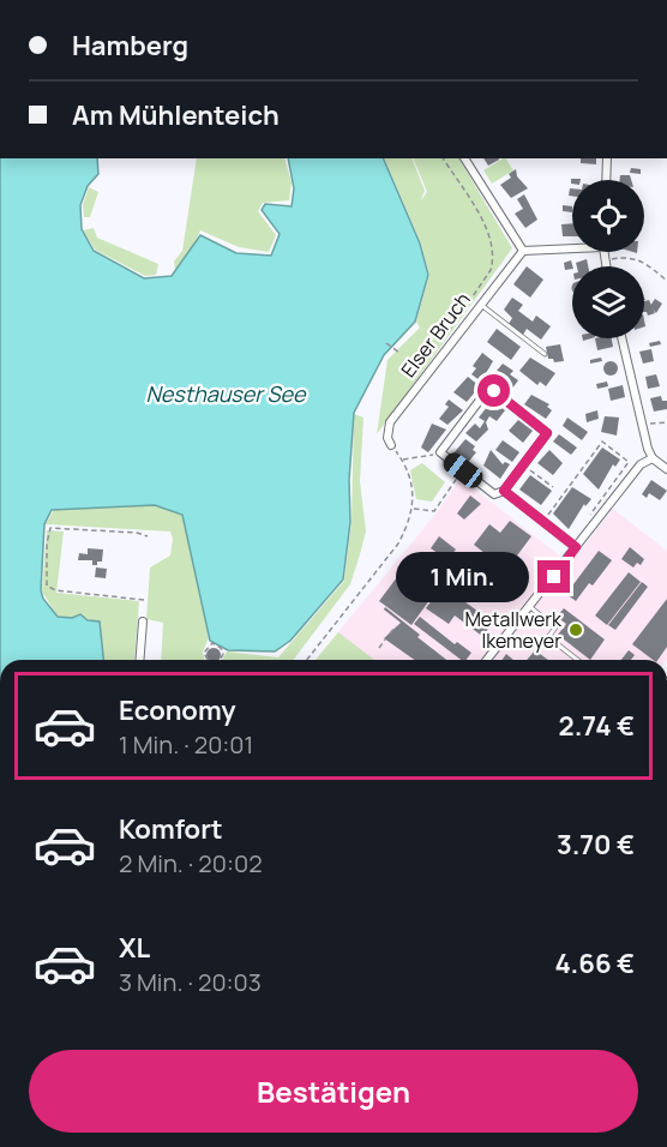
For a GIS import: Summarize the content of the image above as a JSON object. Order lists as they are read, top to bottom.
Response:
{
  "streets": {
    "street": ["Elser Bruch"]
  },
  "water": ["Nesthauser See"],
  "places": ["Metallwerk Ikemeyer"],
  "page": {
    "banner": ["Hamberg", "Am Mühlenteich"],
    "bubble": "1 Min.",
    "list": [
      {
        "name": "Economy",
        "note": "1 Min. · 20:01",
        "value": "2.74 €"
      },
      {
        "name": "Komfort",
        "note": "2 Min. · 20:02",
        "value": "3.70 €"
      },
      {
        "name": "XL",
        "note": "3 Min. · 20:03",
        "value": "4.66 €"
      }
    ],
    "buttons": "Bestätigen"
  }
}
